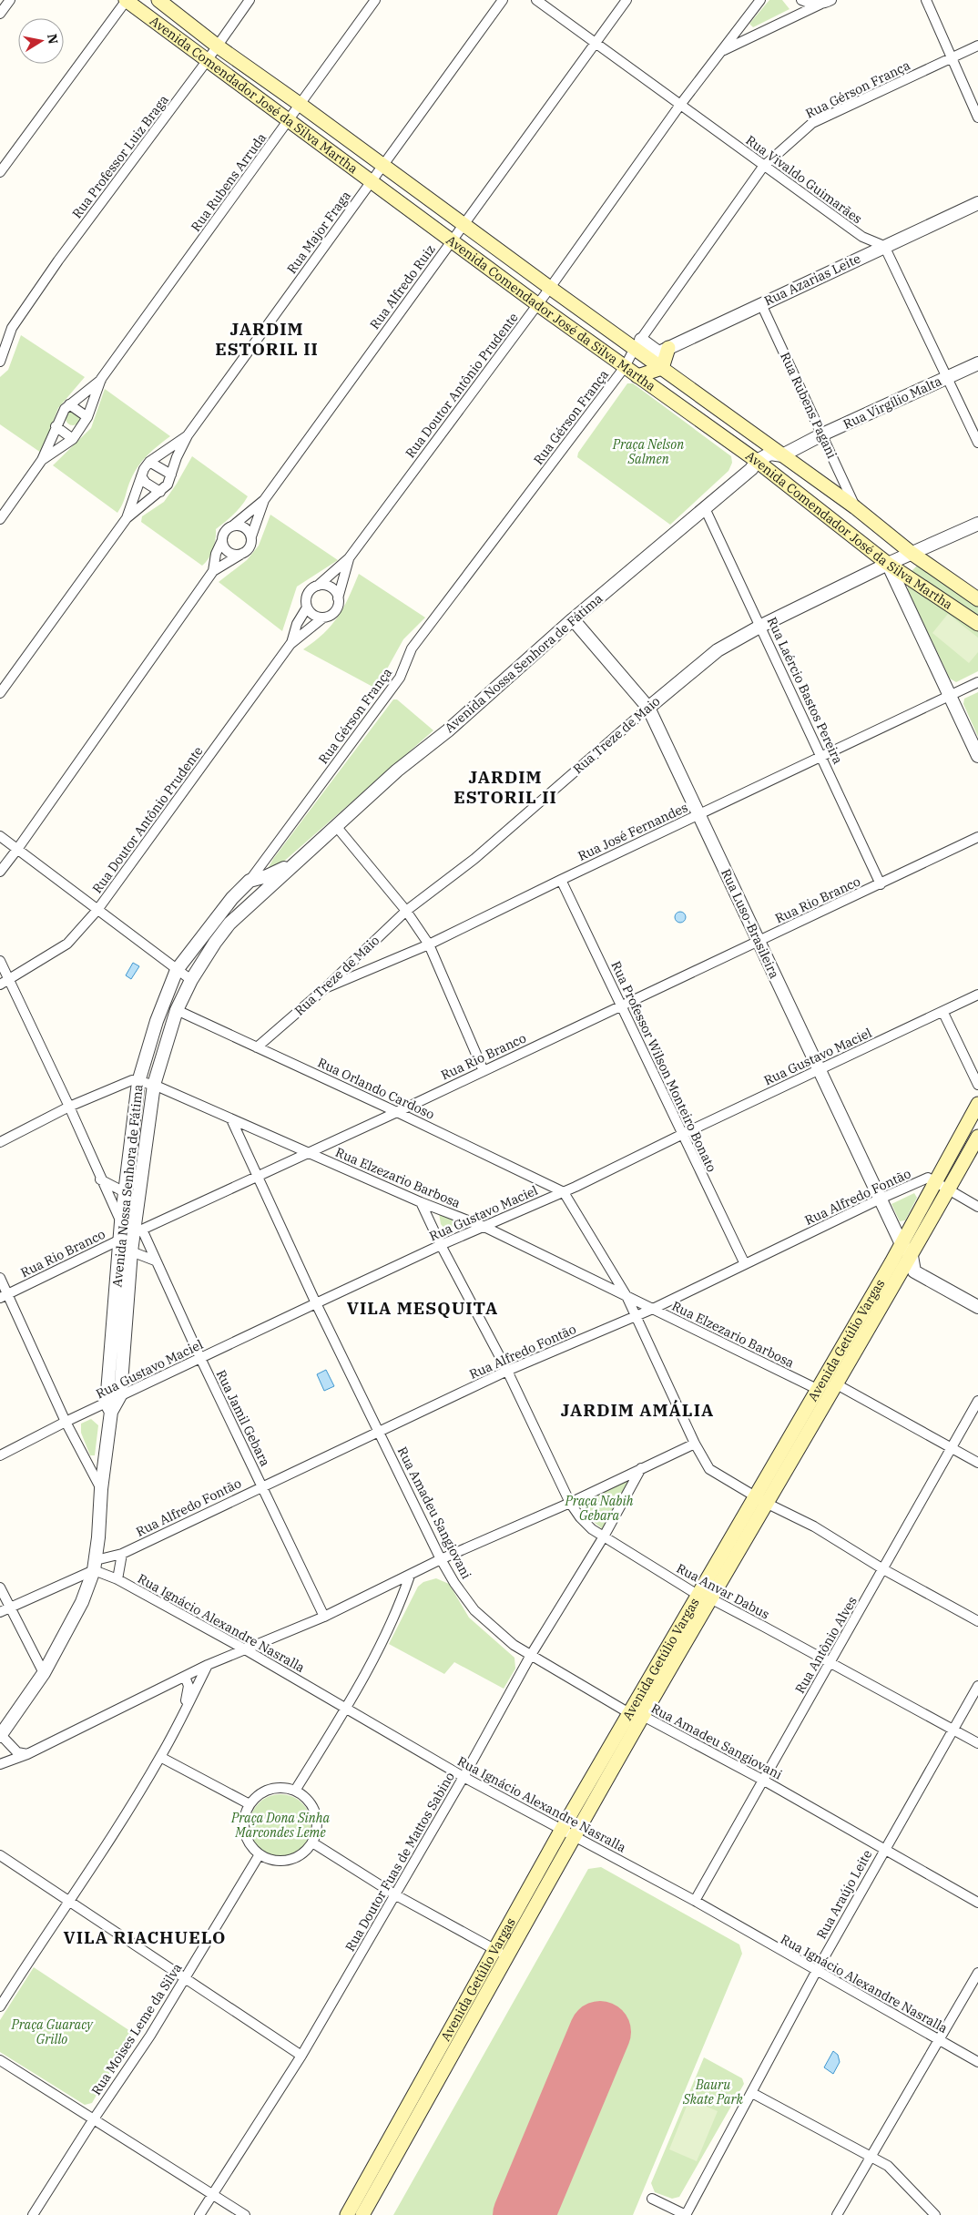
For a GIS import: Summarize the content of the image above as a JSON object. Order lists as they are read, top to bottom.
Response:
{
  "streets": {
    "main road": ["Avenida Comendador José da Silva Martha", "Avenida Getúlio Vargas"],
    "street": [
      "Rua Gérson França",
      "Rua Professor Luiz Braga",
      "Rua Vivaldo Guimarães",
      "Rua Rubens Arruda",
      "Rua Major Fraga",
      "Rua Azarias Leite",
      "Rua Alfredo Ruiz",
      "Rua Doutor Antônio Prudente",
      "Rua Virgílio Malta",
      "Rua Rubens Pagani",
      "Avenida Nossa Senhora de Fátima",
      "Rua Laércio Bastos Pereira",
      "Rua Treze de Maio",
      "Rua José Fernandes",
      "Rua Rio Branco",
      "Rua Luso-Brasileira",
      "Rua Gustavo Maciel",
      "Rua Professor Wilson Monteiro Bonato",
      "Rua Orlando Cardoso",
      "Rua Elzezario Barbosa",
      "Rua Alfredo Fontão",
      "Rua Jamil Gebara",
      "Rua Amadeu Sangiovani",
      "Rua Anvar Dabus",
      "Rua Ignácio Alexandre Nasralla",
      "Rua Antônio Alves",
      "Rua Doutor Fuas de Mattos Sabino",
      "Rua Araújo Leite",
      "Rua Moises Leme da Silva"
    ]
  },
  "crossings": [
    ["Rua Gérson França", "Avenida Comendador José da Silva Martha"],
    ["Rua Gérson França", "Rua Vivaldo Guimarães"],
    ["Rua Gérson França", "Avenida Nossa Senhora de Fátima"],
    ["Avenida Comendador José da Silva Martha", "Rua Professor Luiz Braga"],
    ["Avenida Comendador José da Silva Martha", "Rua Rubens Arruda"],
    ["Avenida Comendador José da Silva Martha", "Rua Major Fraga"],
    ["Avenida Comendador José da Silva Martha", "Rua Azarias Leite"],
    ["Avenida Comendador José da Silva Martha", "Rua Alfredo Ruiz"],
    ["Avenida Comendador José da Silva Martha", "Rua Doutor Antônio Prudente"],
    ["Avenida Comendador José da Silva Martha", "Rua Virgílio Malta"],
    ["Avenida Comendador José da Silva Martha", "Rua Rubens Pagani"],
    ["Avenida Comendador José da Silva Martha", "Avenida Nossa Senhora de Fátima"],
    ["Avenida Comendador José da Silva Martha", "Rua Treze de Maio"],
    ["Rua Vivaldo Guimarães", "Rua Azarias Leite"],
    ["Rua Vivaldo Guimarães", "Rua Alfredo Ruiz"],
    ["Rua Vivaldo Guimarães", "Rua Doutor Antônio Prudente"],
    ["Rua Azarias Leite", "Rua Rubens Pagani"],
    ["Rua Virgílio Malta", "Rua Rubens Pagani"],
    ["Rua Virgílio Malta", "Avenida Nossa Senhora de Fátima"],
    ["Avenida Nossa Senhora de Fátima", "Rua Laércio Bastos Pereira"],
    ["Avenida Nossa Senhora de Fátima", "Rua Rio Branco"],
    ["Avenida Nossa Senhora de Fátima", "Rua Luso-Brasileira"],
    ["Avenida Nossa Senhora de Fátima", "Rua Gustavo Maciel"],
    ["Avenida Nossa Senhora de Fátima", "Rua Orlando Cardoso"],
    ["Avenida Nossa Senhora de Fátima", "Rua Elzezario Barbosa"],
    ["Avenida Nossa Senhora de Fátima", "Rua Alfredo Fontão"],
    ["Avenida Nossa Senhora de Fátima", "Rua Jamil Gebara"],
    ["Avenida Nossa Senhora de Fátima", "Rua Ignácio Alexandre Nasralla"],
    ["Rua Laércio Bastos Pereira", "Rua Treze de Maio"],
    ["Rua Laércio Bastos Pereira", "Rua José Fernandes"],
    ["Rua Laércio Bastos Pereira", "Rua Rio Branco"],
    ["Rua Treze de Maio", "Rua José Fernandes"],
    ["Rua Treze de Maio", "Rua Luso-Brasileira"],
    ["Rua Treze de Maio", "Rua Orlando Cardoso"],
    ["Rua José Fernandes", "Rua Luso-Brasileira"],
    ["Rua José Fernandes", "Rua Professor Wilson Monteiro Bonato"],
    ["Rua Rio Branco", "Rua Luso-Brasileira"],
    ["Rua Rio Branco", "Rua Professor Wilson Monteiro Bonato"],
    ["Rua Rio Branco", "Rua Orlando Cardoso"],
    ["Rua Rio Branco", "Rua Elzezario Barbosa"],
    ["Rua Rio Branco", "Rua Jamil Gebara"],
    ["Rua Rio Branco", "Rua Amadeu Sangiovani"],
    ["Rua Luso-Brasileira", "Rua Gustavo Maciel"],
    ["Rua Luso-Brasileira", "Rua Alfredo Fontão"],
    ["Rua Luso-Brasileira", "Avenida Getúlio Vargas"],
    ["Rua Gustavo Maciel", "Rua Professor Wilson Monteiro Bonato"],
    ["Rua Gustavo Maciel", "Rua Orlando Cardoso"],
    ["Rua Gustavo Maciel", "Rua Elzezario Barbosa"],
    ["Rua Gustavo Maciel", "Rua Jamil Gebara"],
    ["Rua Gustavo Maciel", "Rua Amadeu Sangiovani"],
    ["Rua Gustavo Maciel", "Rua Anvar Dabus"],
    ["Rua Professor Wilson Monteiro Bonato", "Rua Alfredo Fontão"],
    ["Rua Elzezario Barbosa", "Rua Alfredo Fontão"],
    ["Rua Elzezario Barbosa", "Avenida Getúlio Vargas"],
    ["Rua Elzezario Barbosa", "Rua Amadeu Sangiovani"],
    ["Rua Elzezario Barbosa", "Rua Anvar Dabus"],
    ["Rua Alfredo Fontão", "Avenida Getúlio Vargas"],
    ["Rua Alfredo Fontão", "Rua Jamil Gebara"],
    ["Rua Alfredo Fontão", "Rua Amadeu Sangiovani"],
    ["Rua Alfredo Fontão", "Rua Anvar Dabus"],
    ["Rua Alfredo Fontão", "Rua Ignácio Alexandre Nasralla"],
    ["Avenida Getúlio Vargas", "Rua Amadeu Sangiovani"],
    ["Avenida Getúlio Vargas", "Rua Anvar Dabus"],
    ["Avenida Getúlio Vargas", "Rua Ignácio Alexandre Nasralla"],
    ["Rua Amadeu Sangiovani", "Rua Antônio Alves"],
    ["Rua Amadeu Sangiovani", "Rua Doutor Fuas de Mattos Sabino"],
    ["Rua Amadeu Sangiovani", "Rua Araújo Leite"],
    ["Rua Anvar Dabus", "Rua Antônio Alves"],
    ["Rua Anvar Dabus", "Rua Doutor Fuas de Mattos Sabino"],
    ["Rua Anvar Dabus", "Rua Araújo Leite"],
    ["Rua Ignácio Alexandre Nasralla", "Rua Antônio Alves"],
    ["Rua Ignácio Alexandre Nasralla", "Rua Doutor Fuas de Mattos Sabino"],
    ["Rua Ignácio Alexandre Nasralla", "Rua Araújo Leite"]
  ],
  "districts": [
    "JARDIM ESTORIL II",
    "JARDIM ESTORIL II",
    "VILA MESQUITA",
    "JARDIM AMÁLIA",
    "VILA RIACHUELO"
  ],
  "parks": [
    "Praça Nelson Salmen",
    "Praça Nabih Gebara",
    "Praça Dona Sinha Marcondes Leme",
    "Praça Guaracy Grillo",
    "Bauru Skate Park"
  ],
  "north": "right"
}
